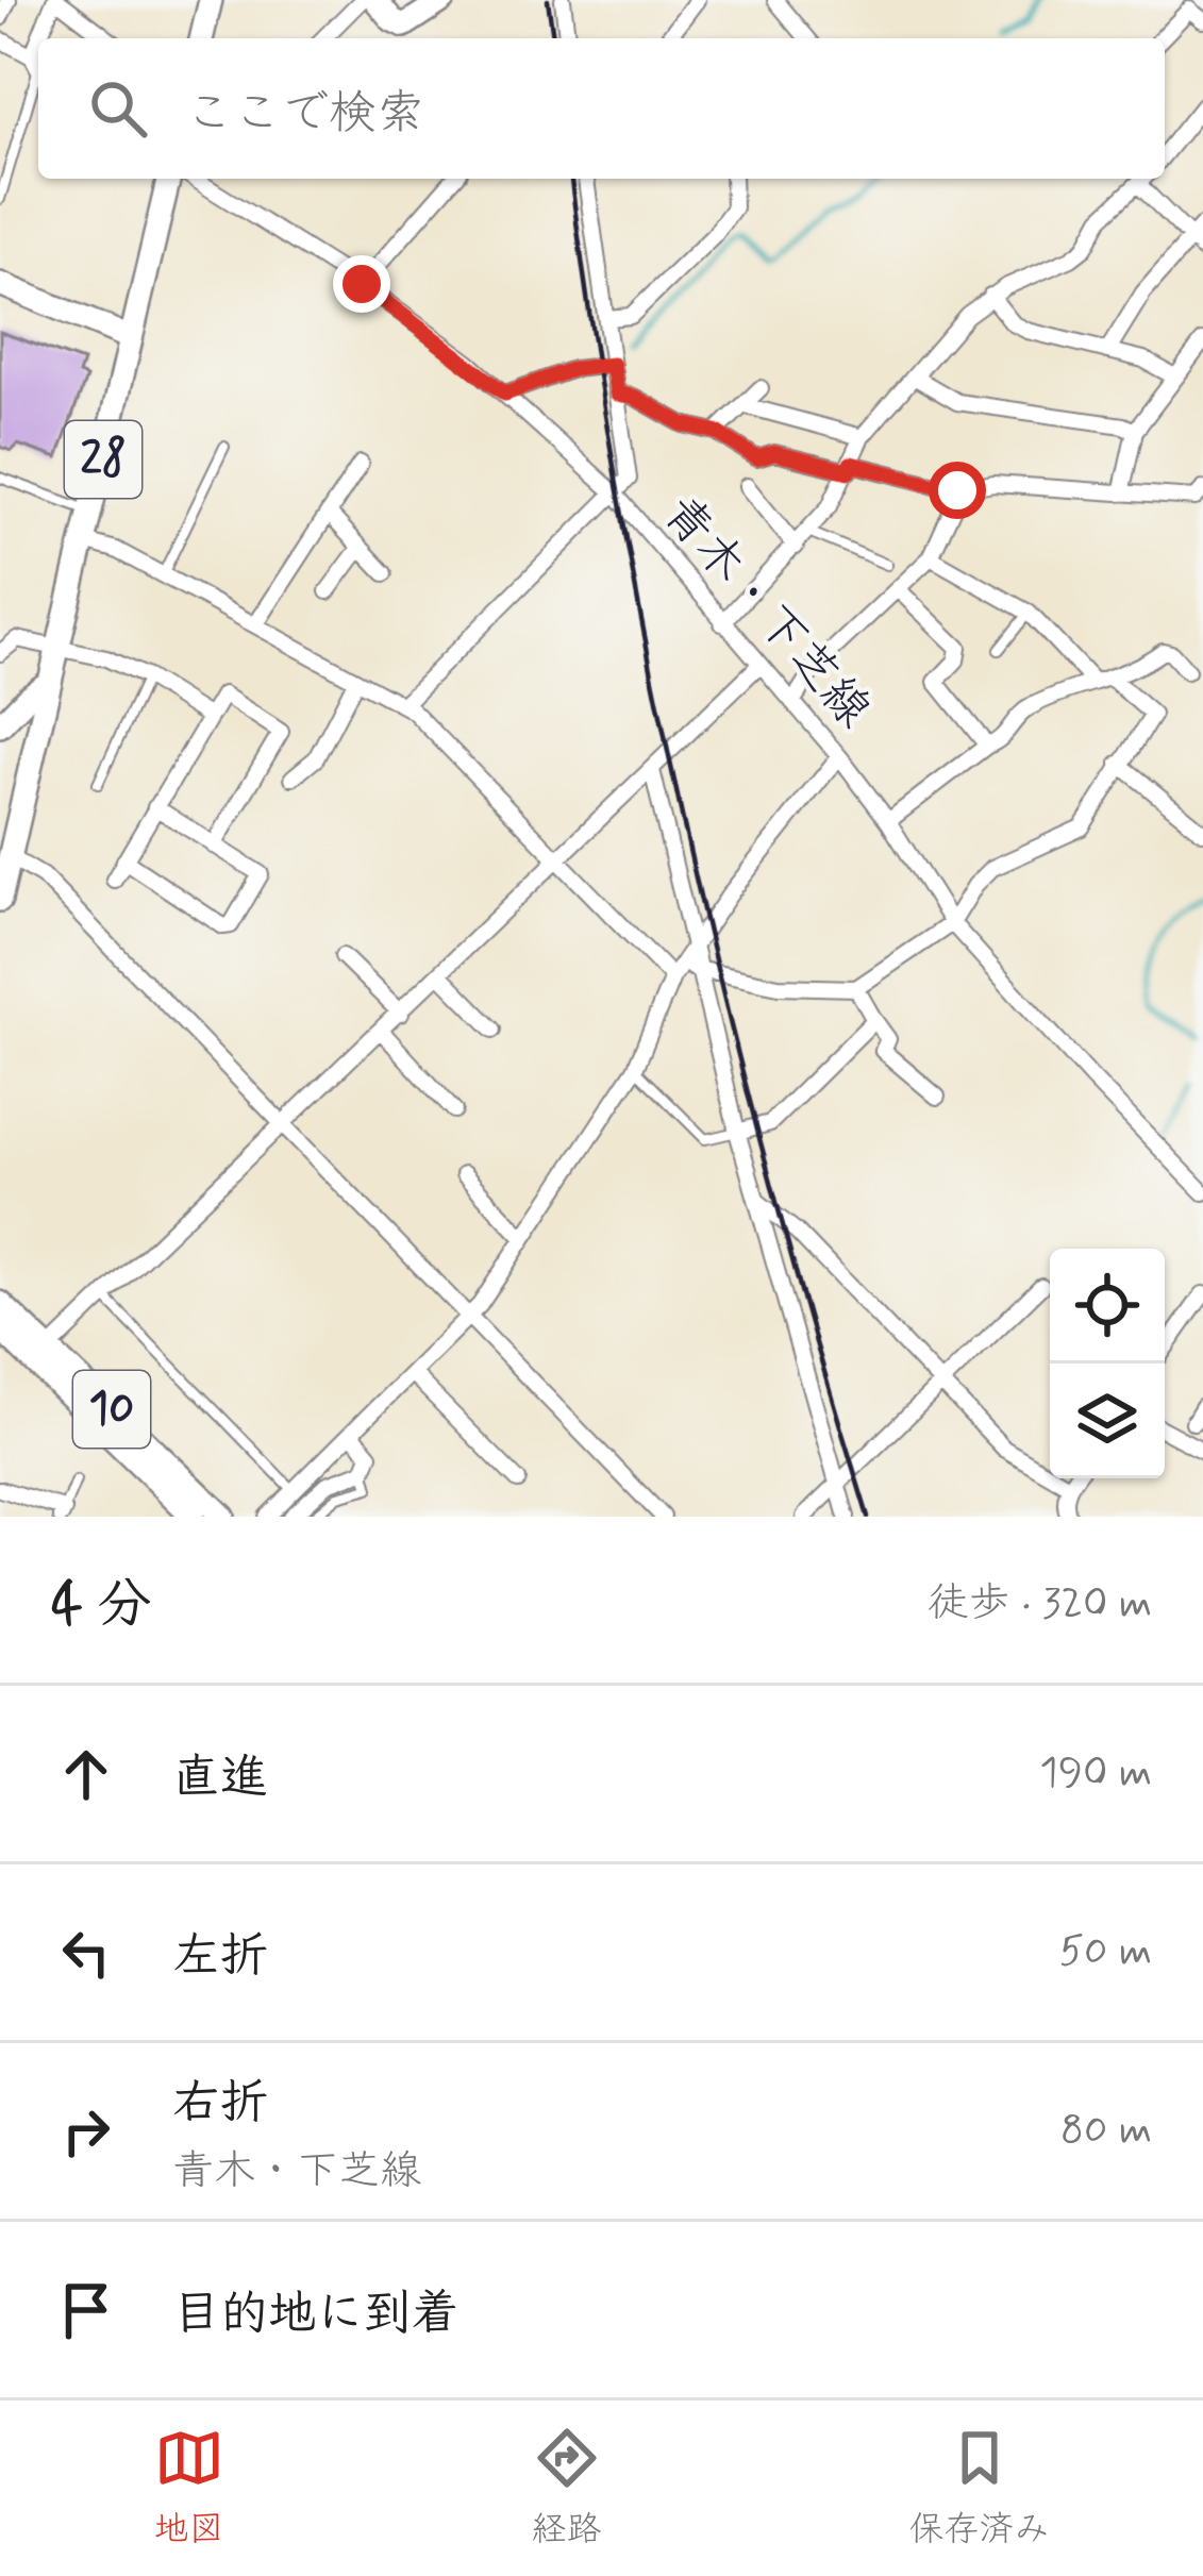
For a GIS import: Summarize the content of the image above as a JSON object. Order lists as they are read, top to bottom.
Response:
{
  "streets": {
    "main road": ["28", "10"],
    "street": ["青木・下芝線"]
  },
  "page": {
    "search": "ここで検索",
    "heading": ["4 分", "徒歩 · 320 m"],
    "list": [
      ["直進", "190 m"],
      ["左折", "50 m"],
      ["右折", "青木・下芝線", "80 m"],
      "目的地に到着"
    ],
    "nav": ["地図", "経路", "保存済み"]
  }
}
